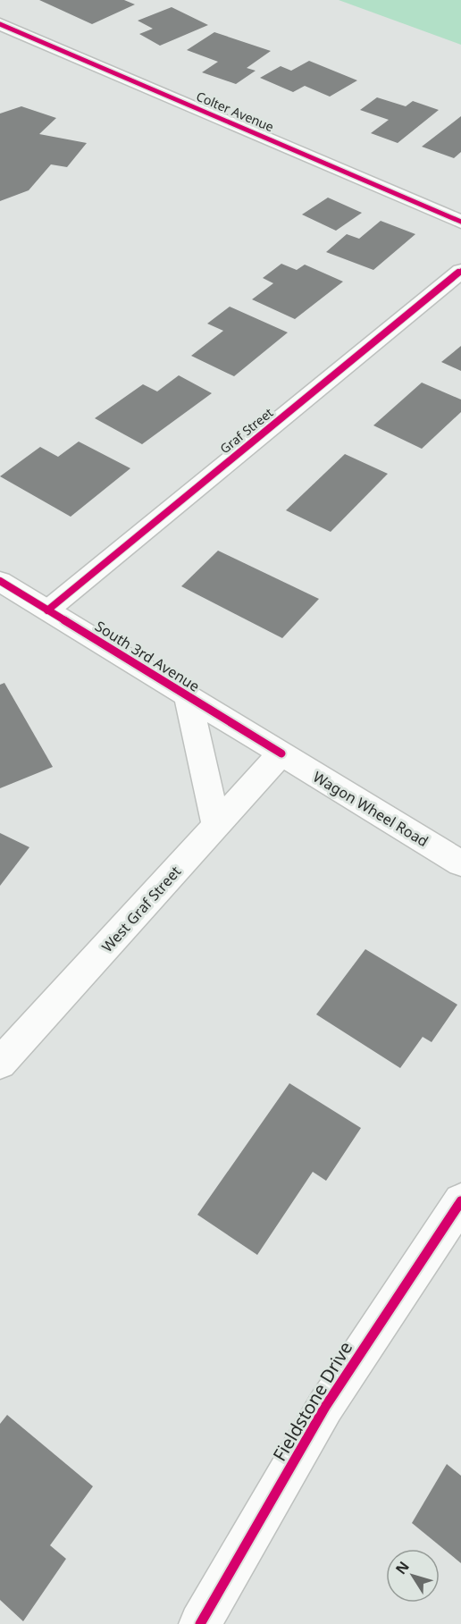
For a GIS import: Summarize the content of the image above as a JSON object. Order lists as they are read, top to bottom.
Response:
{
  "streets": {
    "street": [
      "Colter Avenue",
      "Graf Street",
      "South 3rd Avenue",
      "Wagon Wheel Road",
      "West Graf Street",
      "Fieldstone Drive"
    ]
  },
  "crossings": [
    ["Graf Street", "South 3rd Avenue"],
    ["South 3rd Avenue", "Wagon Wheel Road"],
    ["South 3rd Avenue", "West Graf Street"],
    ["Wagon Wheel Road", "West Graf Street"]
  ],
  "north": "top left"
}
